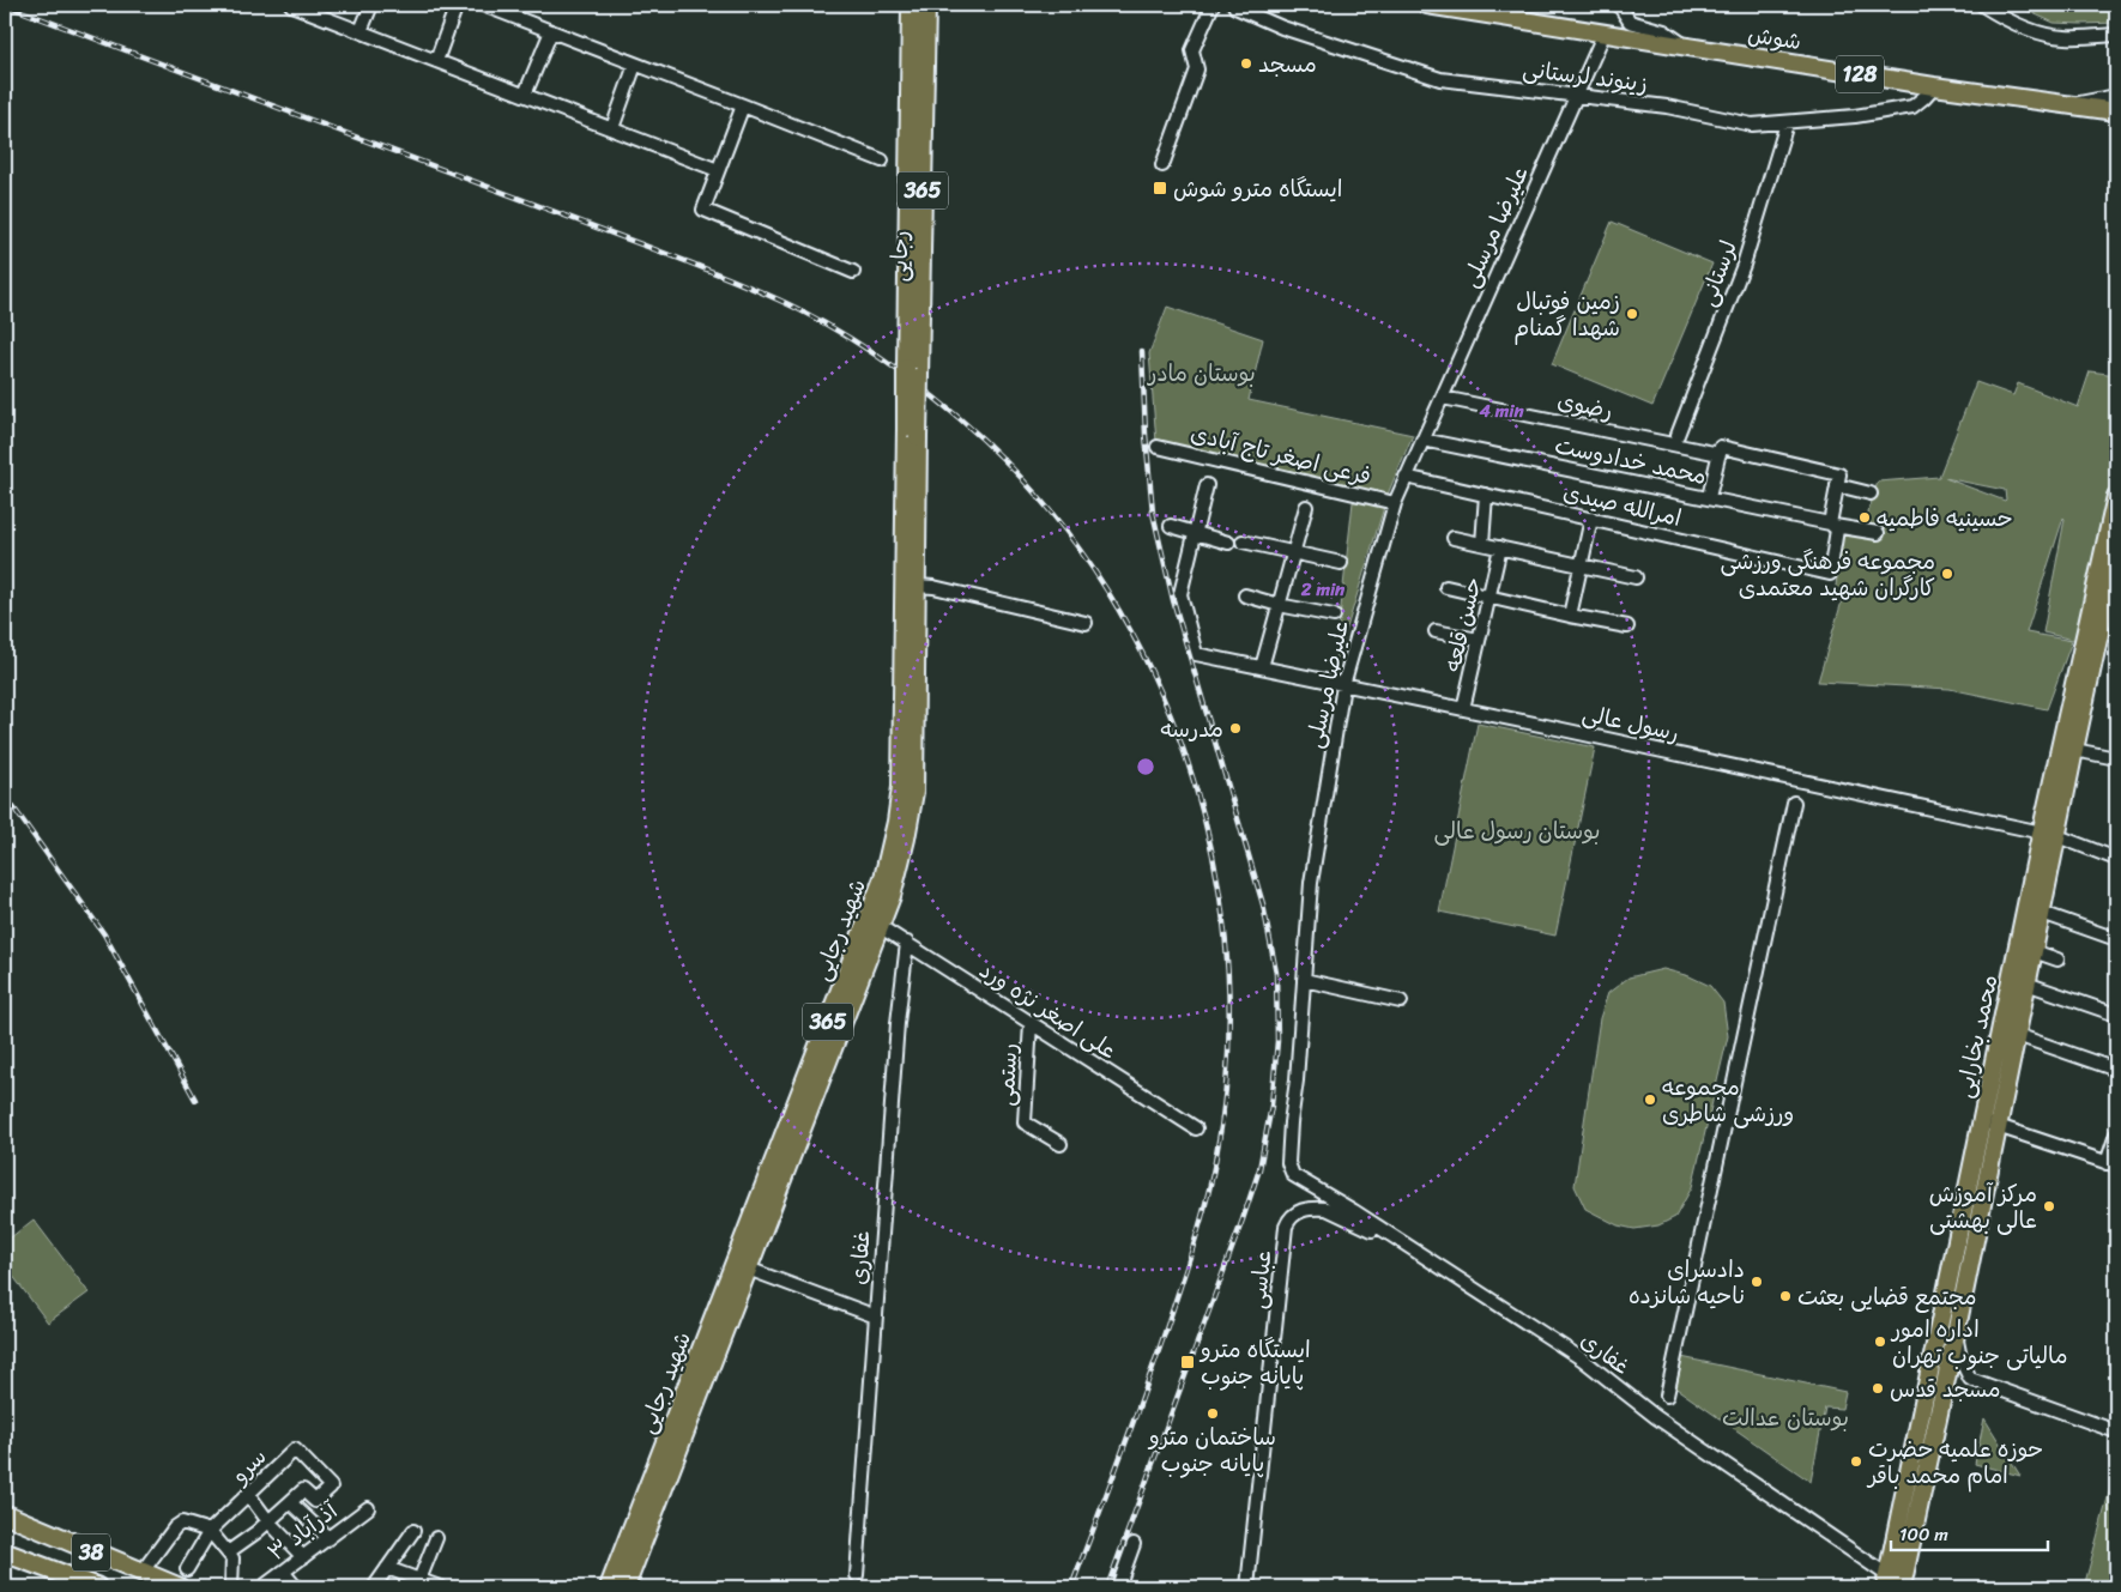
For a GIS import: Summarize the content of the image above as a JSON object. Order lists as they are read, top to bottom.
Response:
{
  "streets": {
    "highway": ["38"],
    "main road": [
      "شوش",
      "128",
      "365",
      "رجایی",
      "شهید رجایی",
      "محمد بخارایی"
    ],
    "street": [
      "زینوند لرستانی",
      "علیرضا مرسلی",
      "لرستانی",
      "رضوی",
      "فرعی اصغر تاج آبادی",
      "محمد خدادوست",
      "امرالله صیدی",
      "حسن قلعه",
      "رسول عالی",
      "علی اصغر نژه ورد",
      "رستمی",
      "غفاری",
      "عباسی",
      "سرو",
      "۳ آذرآباد"
    ]
  },
  "crossings": [
    ["شوش", "زینوند لرستانی"],
    ["شوش", "علیرضا مرسلی"],
    ["زینوند لرستانی", "علیرضا مرسلی"],
    ["زینوند لرستانی", "لرستانی"],
    ["علیرضا مرسلی", "رضوی"],
    ["علیرضا مرسلی", "فرعی اصغر تاج آبادی"],
    ["علیرضا مرسلی", "محمد خدادوست"],
    ["علیرضا مرسلی", "امرالله صیدی"],
    ["علیرضا مرسلی", "رسول عالی"],
    ["علیرضا مرسلی", "غفاری"],
    ["رجایی", "شهید رجایی"],
    ["محمد خدادوست", "امرالله صیدی"],
    ["حسن قلعه", "رسول عالی"],
    ["رسول عالی", "محمد بخارایی"],
    ["شهید رجایی", "علی اصغر نژه ورد"],
    ["علی اصغر نژه ورد", "رستمی"],
    ["علی اصغر نژه ورد", "غفاری"],
    ["محمد بخارایی", "غفاری"],
    ["غفاری", "عباسی"]
  ],
  "parks": ["بوستان مادر", "بوستان رسول عالی", "بوستان عدالت"],
  "places": {
    "other": [
      "مسجد",
      "زمین فوتبال شهدا گمنام",
      "حسینیه فاطمیه",
      "مجموعه فرهنگی ورزشی کارگران شهید معتمدی",
      "مدرسه",
      "مجموعه ورزشی شاطری",
      "مرکز آموزش عالی بهشتی",
      "دادسرای ناحیه شانزده",
      "مجتمع قضایی بعثت",
      "اداره امور مالیاتی جنوب تهران",
      "مسجد قدس",
      "ساختمان مترو پایانه جنوب",
      "حوزه علمیه حضرت امام محمد باقر"
    ],
    "transit": ["ایستگاه مترو شوش", "ایستگاه مترو پایانه جنوب"]
  },
  "scale_bar": "100 m",
  "rings": ["4 min", "2 min"]
}
